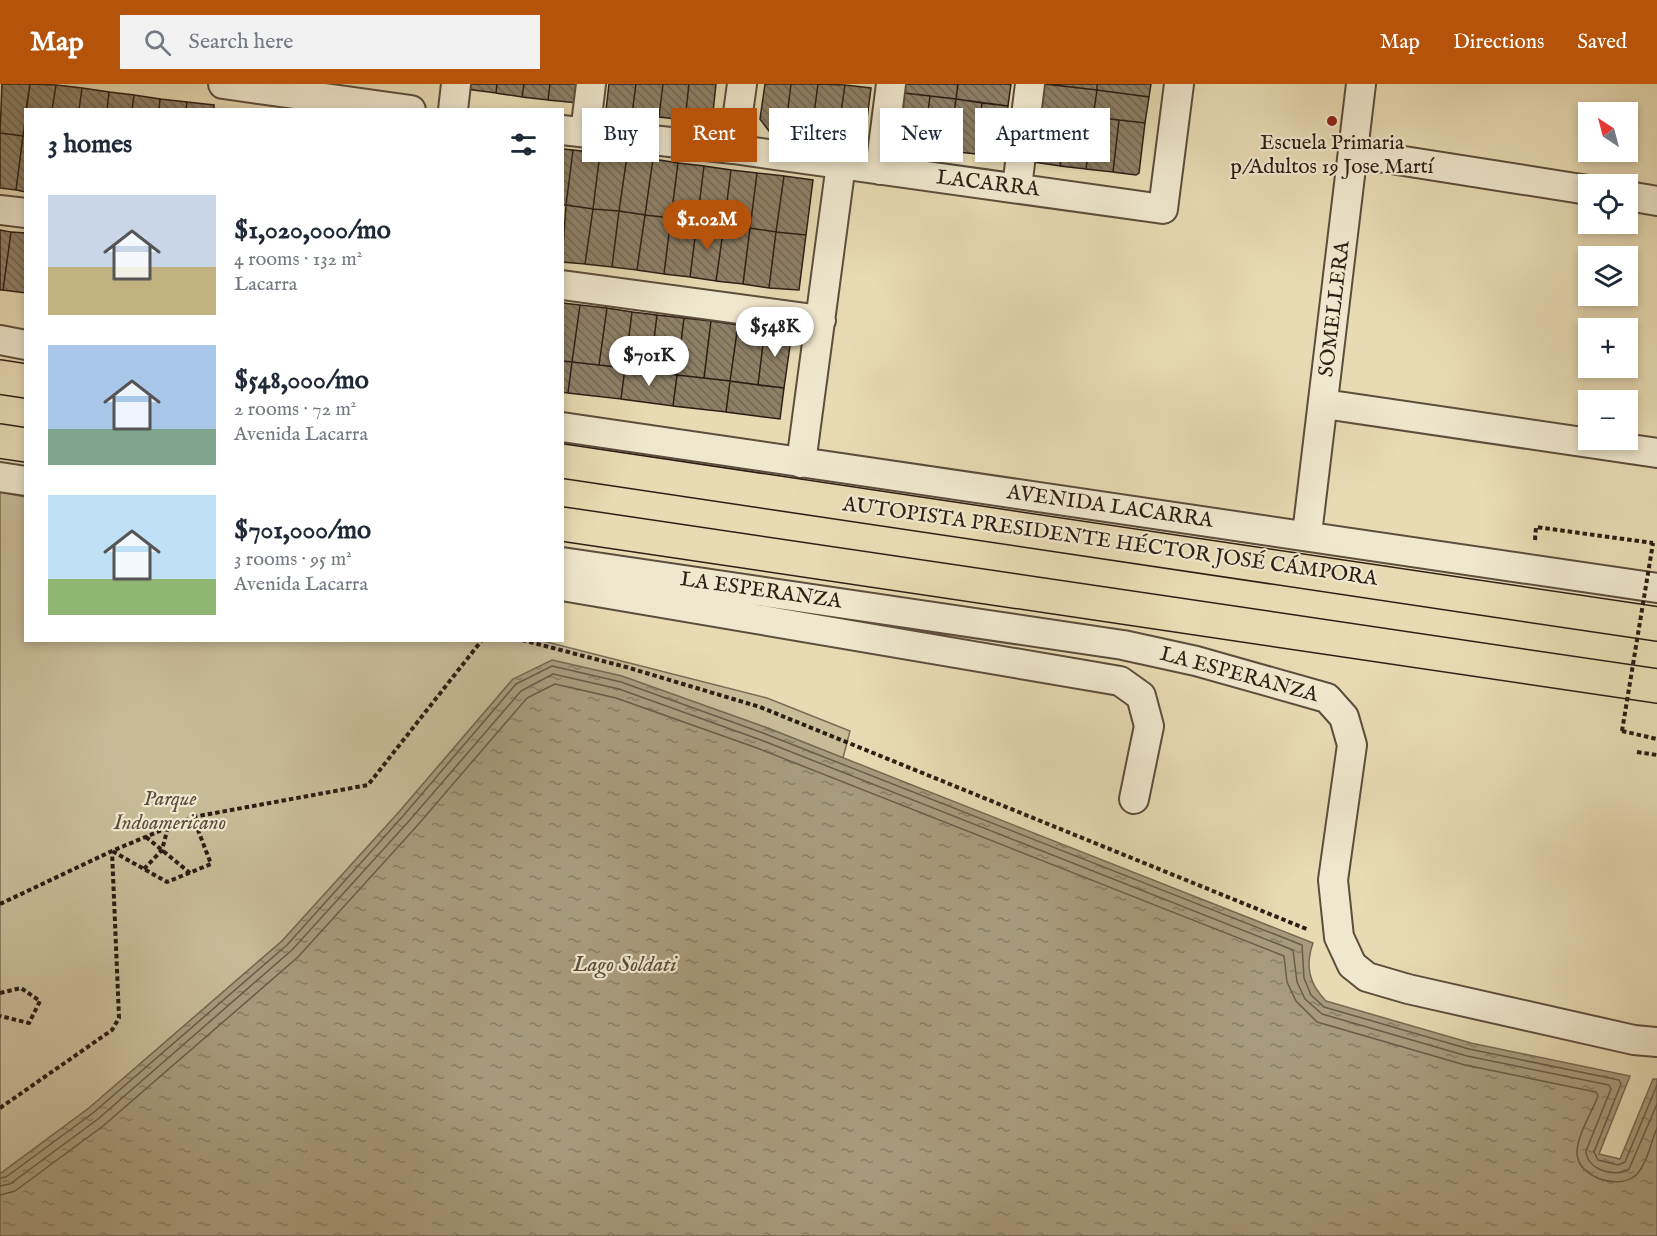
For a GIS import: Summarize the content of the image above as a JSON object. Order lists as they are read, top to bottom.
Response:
{
  "streets": {
    "highway": ["AUTOPISTA PRESIDENTE HÉCTOR JOSÉ CÁMPORA"],
    "street": [
      "LACARRA",
      "SOMELLERA",
      "AVENIDA LACARRA",
      "LA ESPERANZA"
    ]
  },
  "crossings": [
    ["SOMELLERA", "AVENIDA LACARRA"]
  ],
  "water": ["Lago Soldati"],
  "parks": ["Parque Indoamericano"],
  "places": ["Escuela Primaria p/Adultos 19 Jose Martí"],
  "north": "top left",
  "page": {
    "header": "Map",
    "search": "Search here",
    "nav": ["Map", "Directions", "Saved"],
    "map_buttons": ["+", "−"],
    "chip": [
      "Buy",
      "Rent",
      "Filters",
      "New",
      "Apartment"
    ],
    "heading": "3 homes",
    "list": [
      {
        "name": "$1,020,000/mo",
        "note": "4 rooms · 132 m² · Lacarra"
      },
      {
        "name": "$548,000/mo",
        "note": "2 rooms · 72 m² · Avenida Lacarra"
      },
      {
        "name": "$701,000/mo",
        "note": "3 rooms · 95 m² · Avenida Lacarra"
      }
    ],
    "price": ["$1.02M", "$548K", "$701K"]
  }
}
